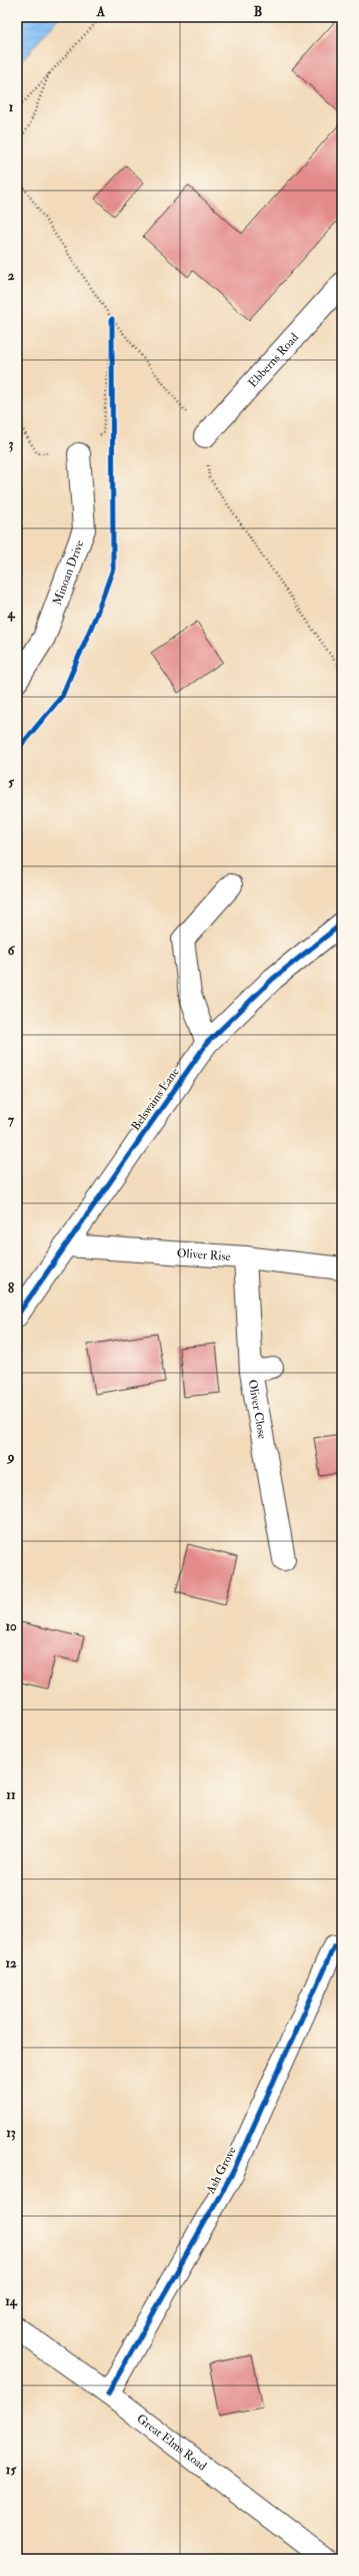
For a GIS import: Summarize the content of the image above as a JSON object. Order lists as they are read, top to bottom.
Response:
{
  "streets": {
    "street": [
      "Ebberns Road",
      "Minoan Drive",
      "Belswains Lane",
      "Oliver Rise",
      "Oliver Close",
      "Ash Grove",
      "Great Elms Road"
    ]
  },
  "crossings": [
    ["Belswains Lane", "Oliver Rise"],
    ["Oliver Rise", "Oliver Close"],
    ["Ash Grove", "Great Elms Road"]
  ],
  "grid": {
    "columns": ["A", "B"],
    "rows": [
      "1",
      "2",
      "3",
      "4",
      "5",
      "6",
      "7",
      "8",
      "9",
      "10",
      "11",
      "12",
      "13",
      "14",
      "15"
    ]
  }
}
